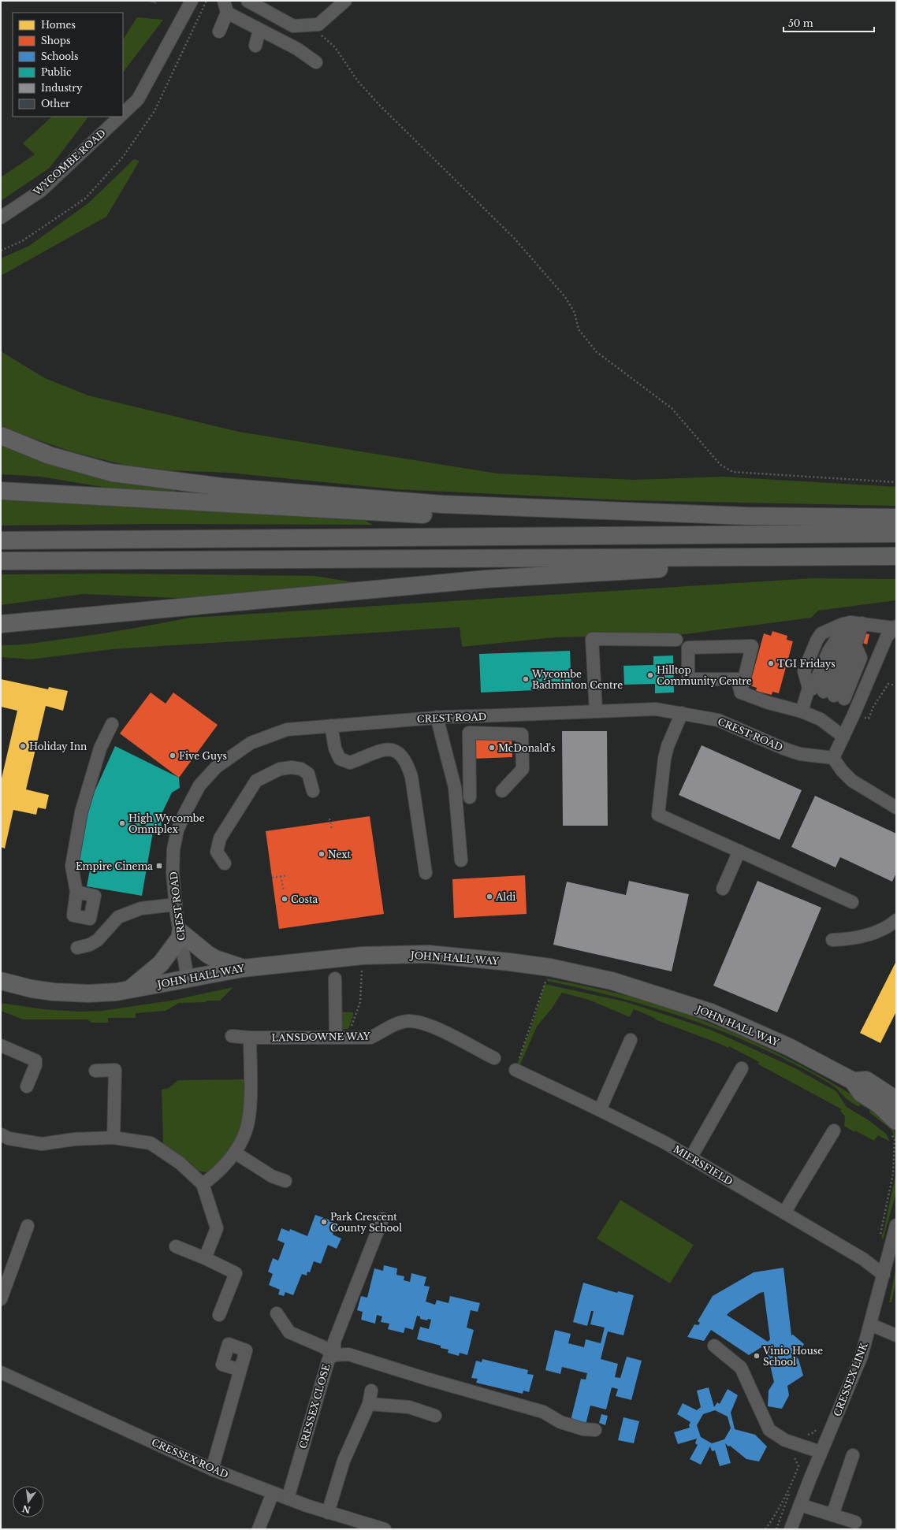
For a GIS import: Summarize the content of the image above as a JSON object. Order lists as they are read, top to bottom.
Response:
{
  "streets": {
    "highway": ["JOHN HALL WAY"],
    "street": [
      "WYCOMBE ROAD",
      "CREST ROAD",
      "LANSDOWNE WAY",
      "MIERSFIELD",
      "CRESSEX LINK",
      "CRESSEX CLOSE",
      "CRESSEX ROAD"
    ]
  },
  "crossings": [
    ["CREST ROAD", "JOHN HALL WAY"],
    ["MIERSFIELD", "CRESSEX LINK"],
    ["CRESSEX CLOSE", "CRESSEX ROAD"]
  ],
  "places": {
    "other": [
      "TGI Fridays",
      "Hilltop Community Centre",
      "Wycombe Badminton Centre",
      "Holiday Inn",
      "McDonald's",
      "Five Guys",
      "High Wycombe Omniplex",
      "Next",
      "Aldi",
      "Costa",
      "Park Crescent County School",
      "Vinio House School"
    ],
    "transit": ["Empire Cinema"]
  },
  "legend": [
    "Homes",
    "Shops",
    "Schools",
    "Public",
    "Industry",
    "Other"
  ],
  "scale_bar": "50 m",
  "north": "bottom"
}
